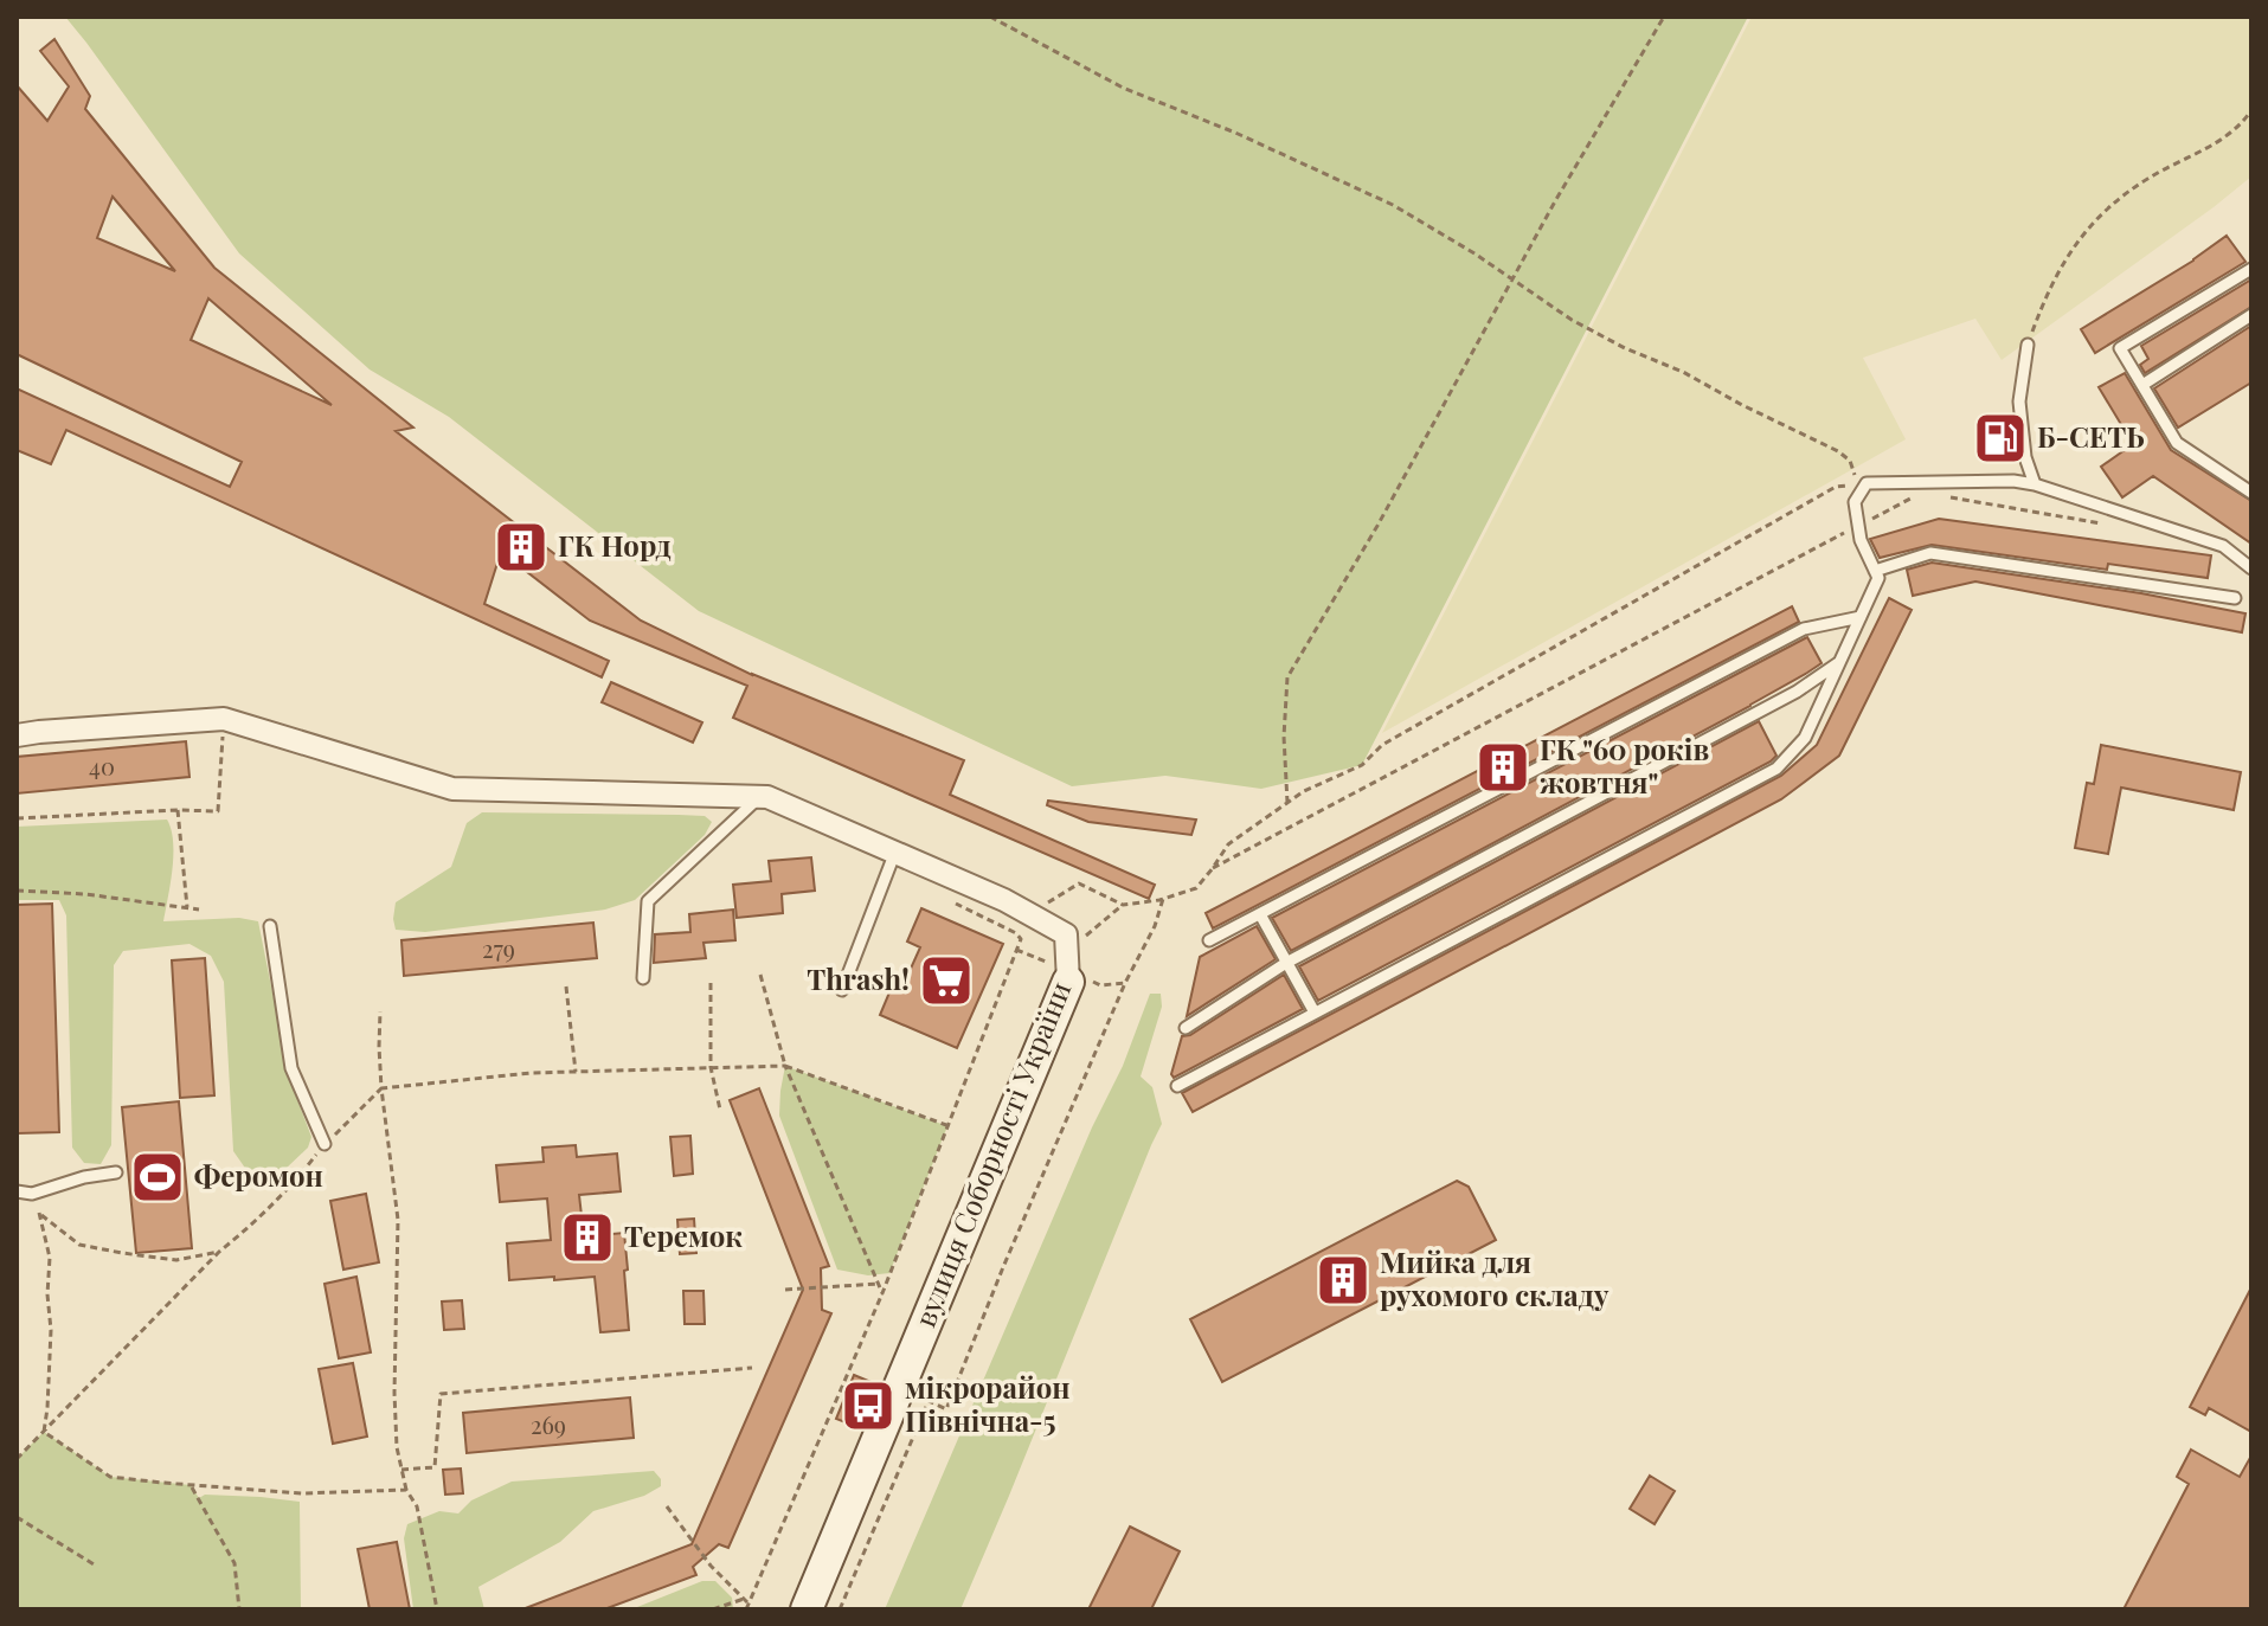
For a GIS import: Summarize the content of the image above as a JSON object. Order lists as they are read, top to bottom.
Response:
{
  "streets": {
    "street": ["вулиця Соборності України"]
  },
  "places": {
    "fuel station": ["Б-СЕТЬ"],
    "building": [
      "ГК Норд",
      "ГК \"60 років жовтня\"",
      "Теремок",
      "Мийка для рухомого складу"
    ],
    "supermarket": ["Thrash!"],
    "sports": ["Феромон"],
    "bus stop": ["мікрорайон Північна-5"]
  },
  "house_numbers": ["40", "279", "269"]
}
